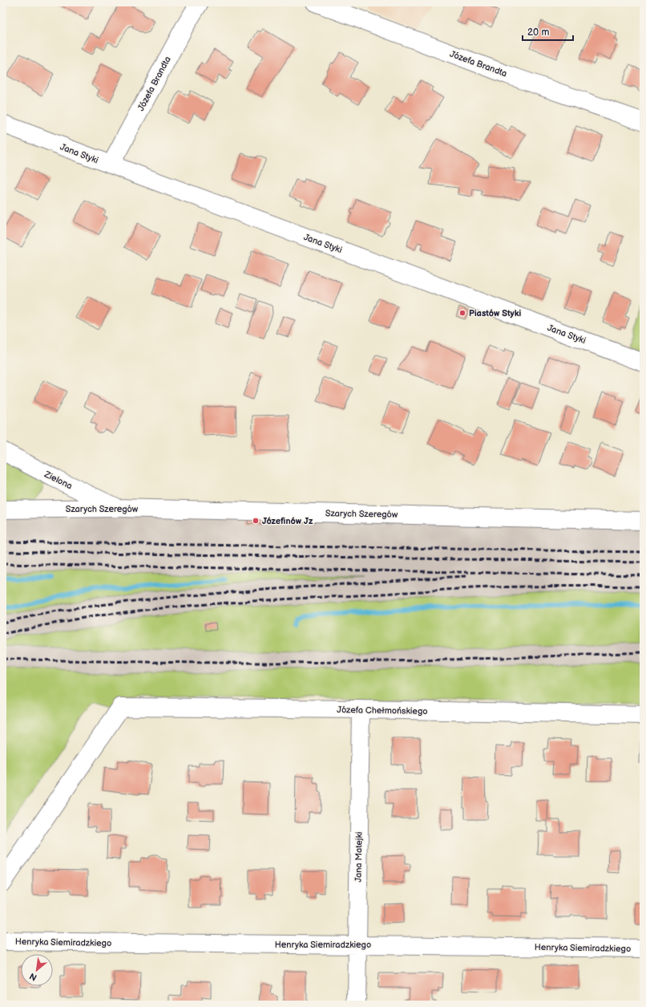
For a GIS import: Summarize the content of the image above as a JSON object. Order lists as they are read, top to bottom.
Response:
{
  "streets": {
    "street": [
      "Józefa Brandta",
      "Jana Styki",
      "Zielona",
      "Szarych Szeregów",
      "Józefa Chełmońskiego",
      "Jana Matejki",
      "Henryka Siemiradzkiego"
    ]
  },
  "crossings": [
    ["Józefa Brandta", "Jana Styki"],
    ["Zielona", "Szarych Szeregów"],
    ["Józefa Chełmońskiego", "Jana Matejki"],
    ["Jana Matejki", "Henryka Siemiradzkiego"]
  ],
  "places": ["Piastów Styki", "Józefinów Jz"],
  "scale_bar": "20 m",
  "north": "bottom left"
}
